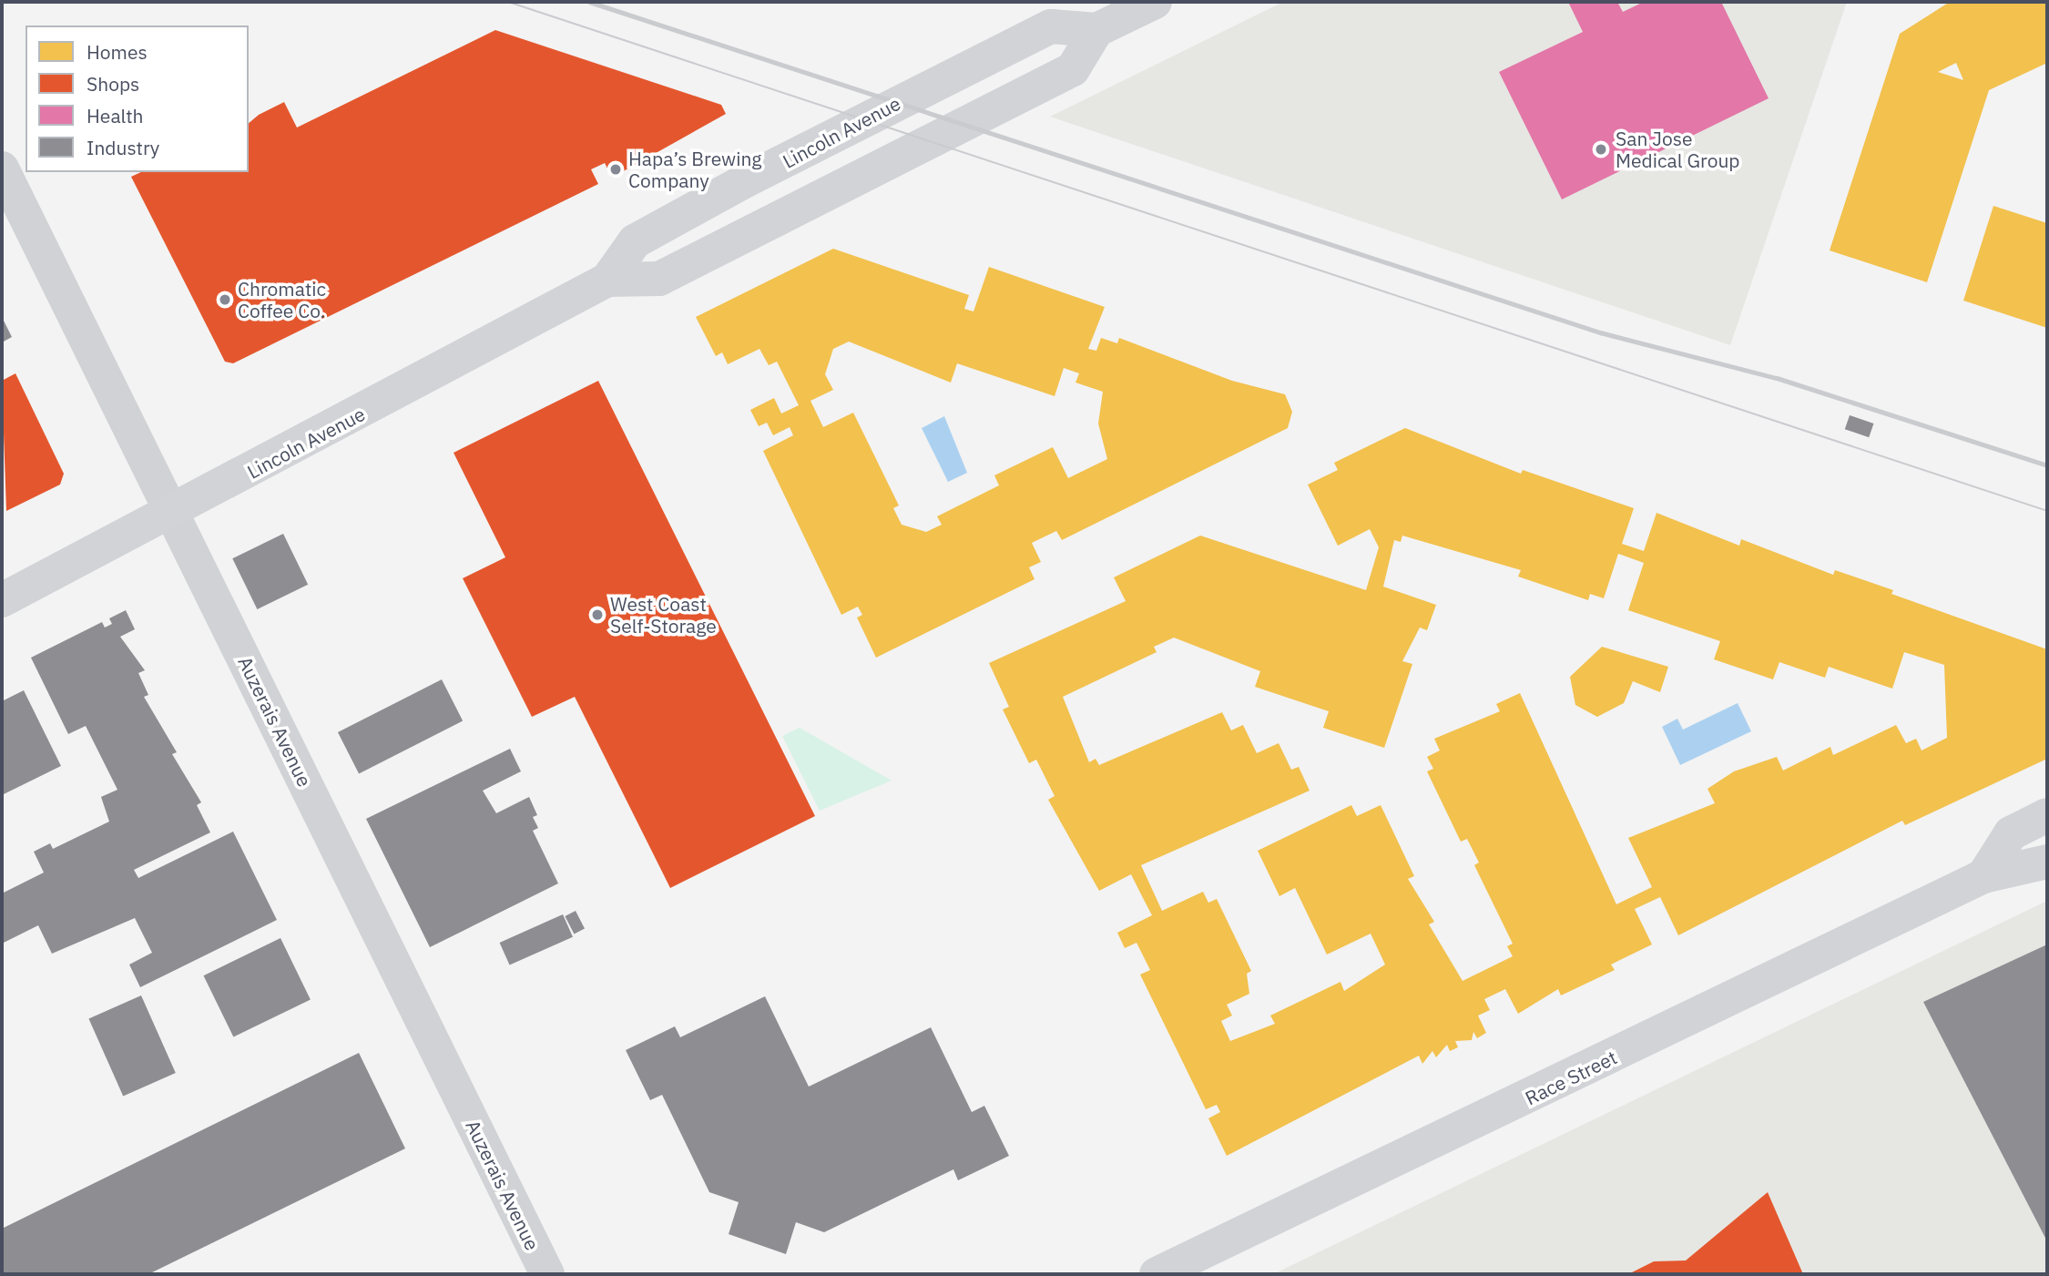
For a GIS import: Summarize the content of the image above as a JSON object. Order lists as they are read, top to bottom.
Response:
{
  "streets": {
    "main road": ["Lincoln Avenue", "Race Street"],
    "street": ["Auzerais Avenue"]
  },
  "crossings": [
    ["Lincoln Avenue", "Auzerais Avenue"]
  ],
  "places": [
    "San Jose Medical Group",
    "Hapa’s Brewing Company",
    "Chromatic Coffee Co.",
    "West Coast Self-Storage"
  ],
  "legend": [
    "Homes",
    "Shops",
    "Health",
    "Industry"
  ]
}
